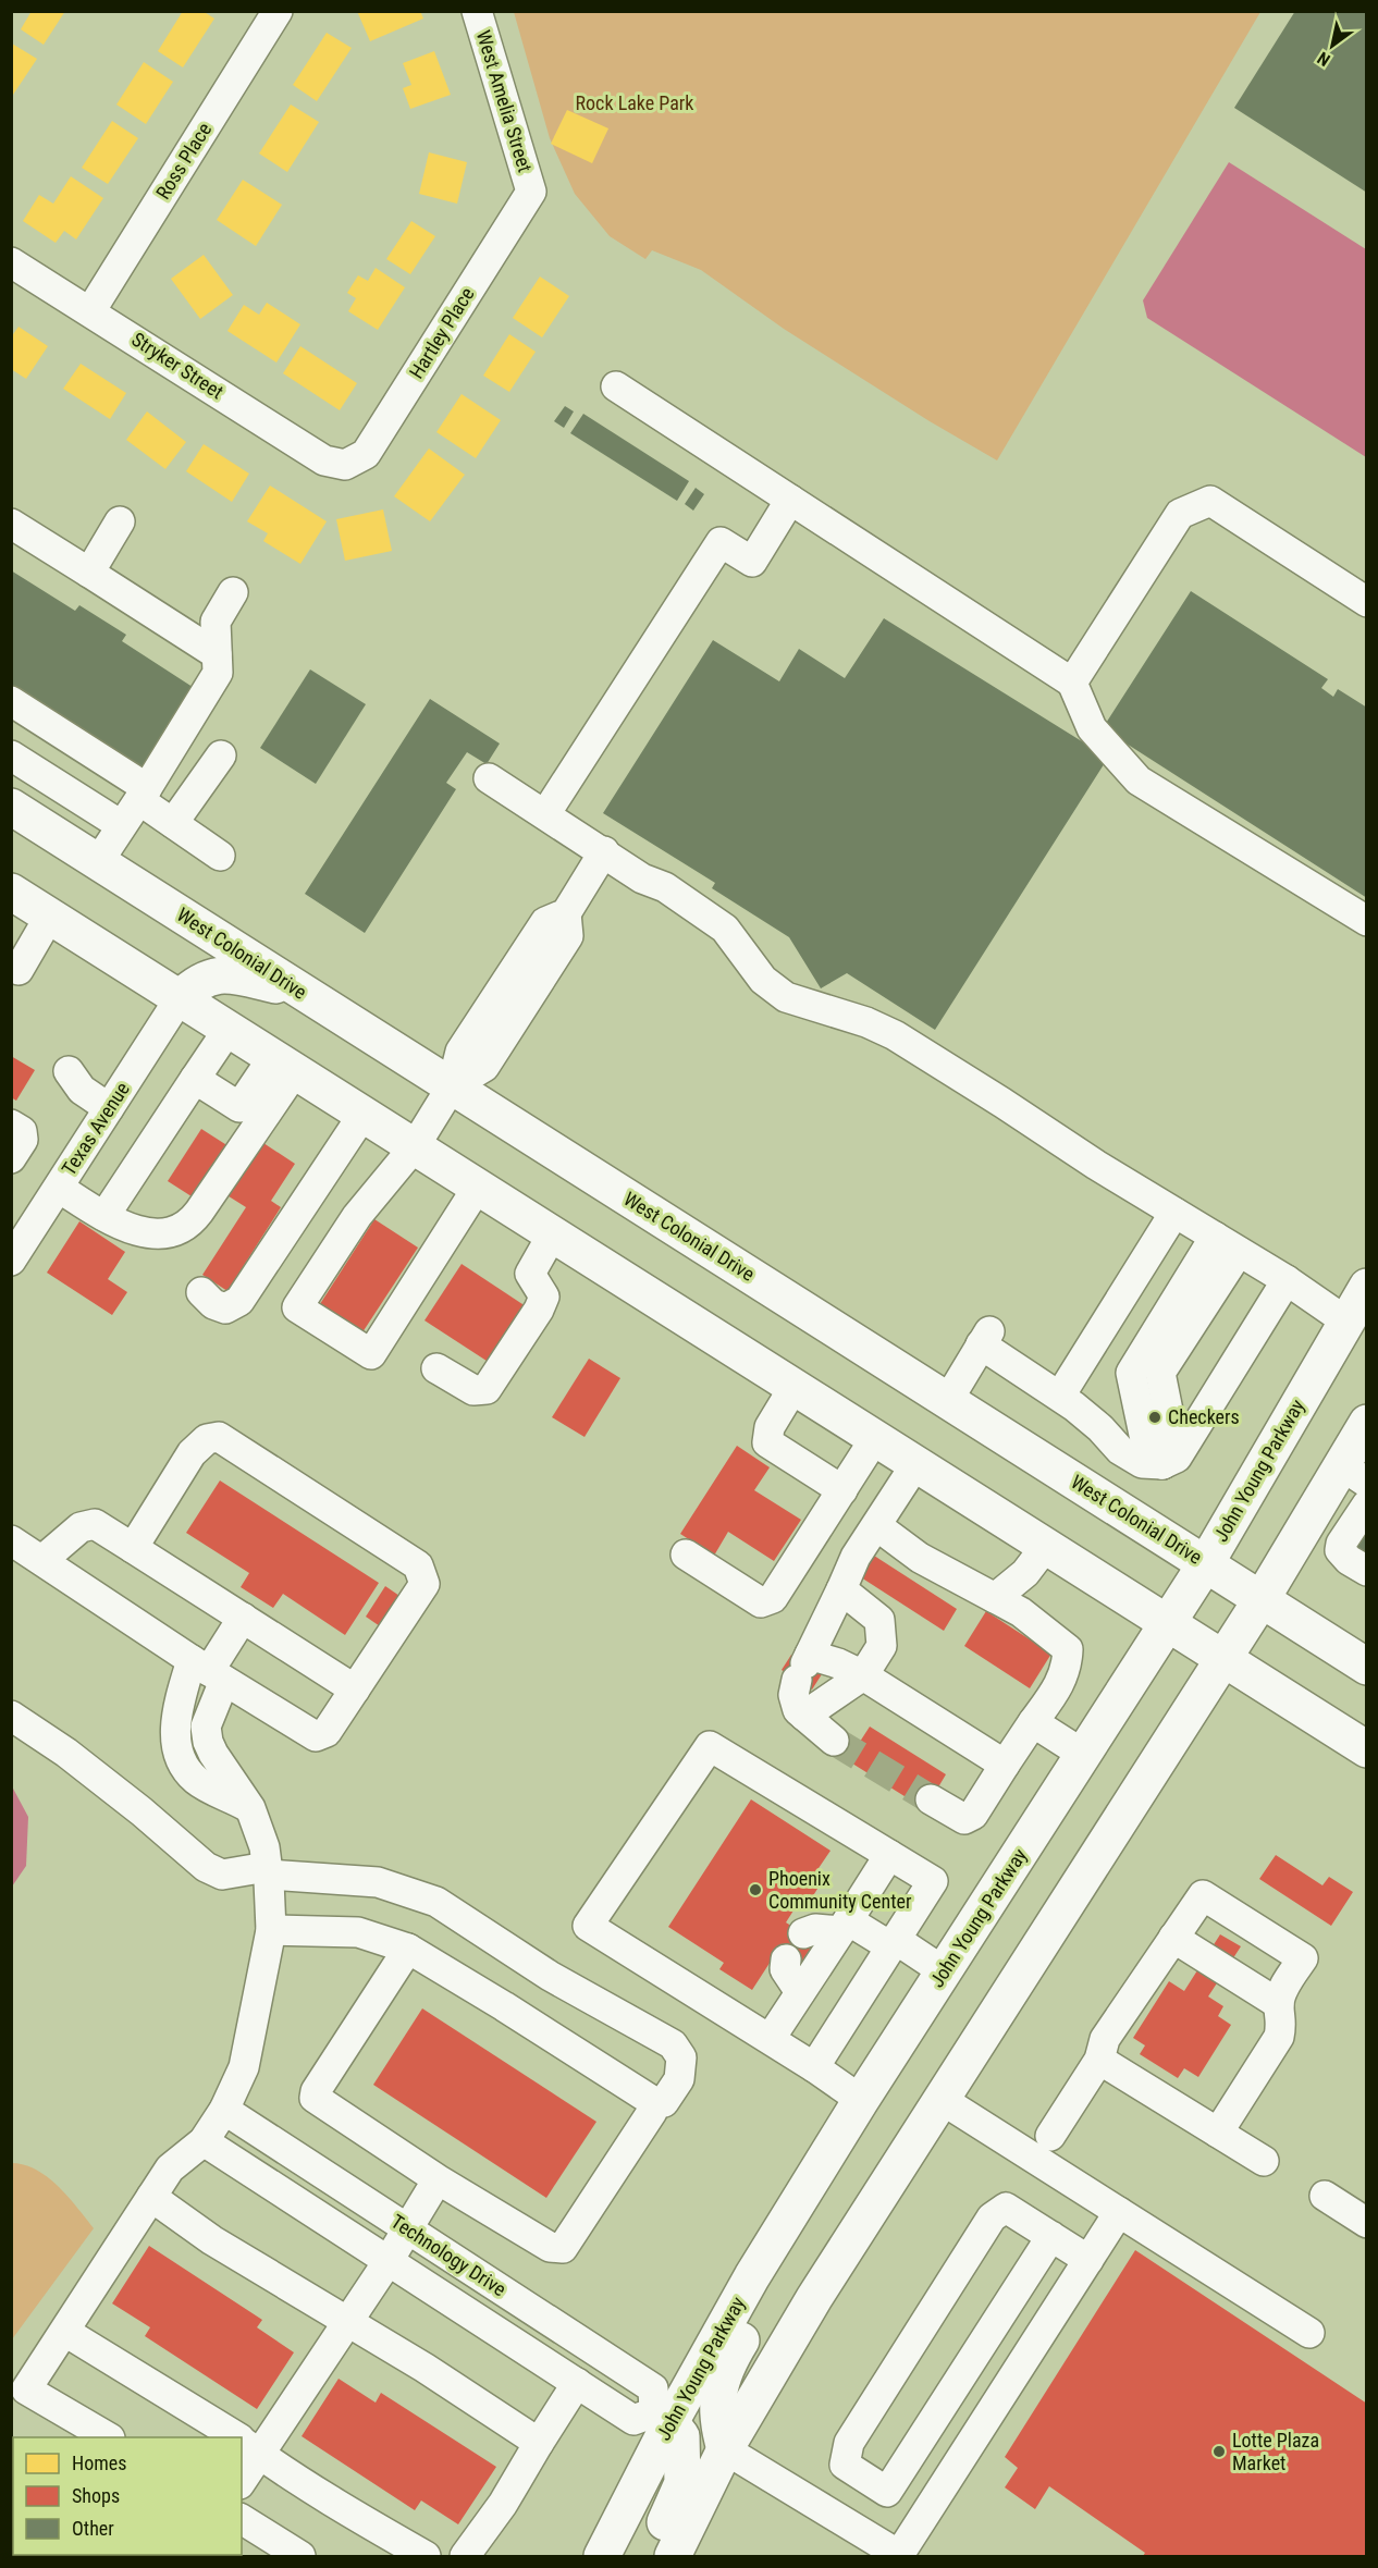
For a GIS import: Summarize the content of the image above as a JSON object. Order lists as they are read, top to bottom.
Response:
{
  "streets": {
    "main road": ["West Colonial Drive", "John Young Parkway"],
    "street": [
      "West Amelia Street",
      "Ross Place",
      "Hartley Place",
      "Stryker Street",
      "Texas Avenue",
      "Technology Drive"
    ]
  },
  "crossings": [
    ["West Amelia Street", "Hartley Place"],
    ["Ross Place", "Stryker Street"],
    ["Hartley Place", "Stryker Street"],
    ["West Colonial Drive", "John Young Parkway"],
    ["John Young Parkway", "Technology Drive"]
  ],
  "parks": ["Rock Lake Park"],
  "places": ["Checkers", "Phoenix Community Center", "Lotte Plaza Market"],
  "legend": ["Homes", "Shops", "Other"],
  "north": "bottom left"
}
